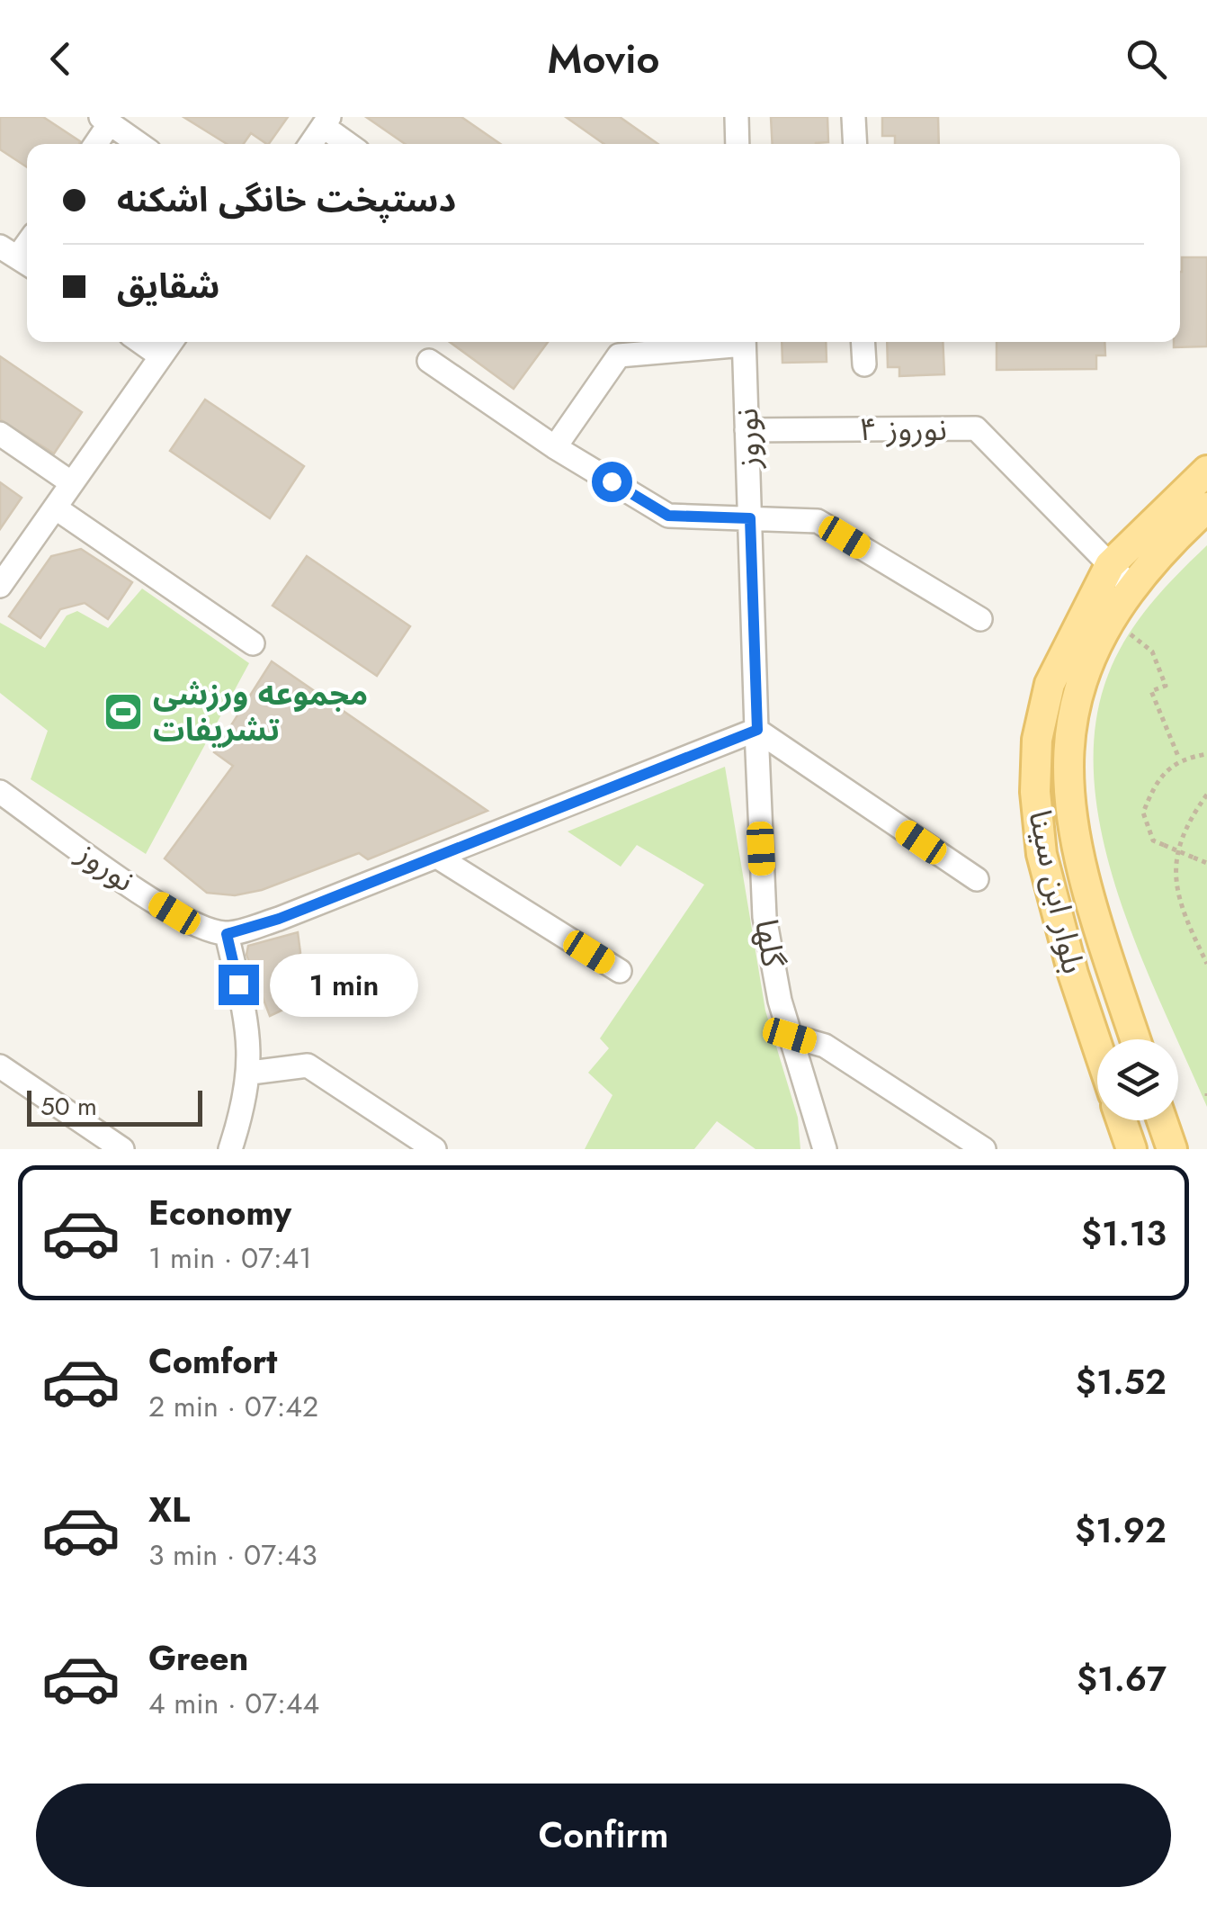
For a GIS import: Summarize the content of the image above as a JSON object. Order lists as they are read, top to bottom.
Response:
{
  "streets": {
    "main road": ["بلوار ابن سینا"],
    "street": ["نوروز ۴", "نوروز", "گلها"]
  },
  "crossings": [
    ["نوروز ۴", "نوروز"],
    ["نوروز ۴", "بلوار ابن سینا"],
    ["نوروز", "گلها"]
  ],
  "places": {
    "sports": ["مجموعه ورزشی تشریفات"]
  },
  "scale_bar": "50 m",
  "page": {
    "header": "Movio",
    "banner": ["دستپخت خانگی اشکنه", "شقایق"],
    "bubble": "1 min",
    "scale": "50 m",
    "list": [
      {
        "name": "Economy",
        "note": "1 min · 07:41",
        "value": "$1.13"
      },
      {
        "name": "Comfort",
        "note": "2 min · 07:42",
        "value": "$1.52"
      },
      {
        "name": "XL",
        "note": "3 min · 07:43",
        "value": "$1.92"
      },
      {
        "name": "Green",
        "note": "4 min · 07:44",
        "value": "$1.67"
      }
    ],
    "buttons": "Confirm"
  }
}
